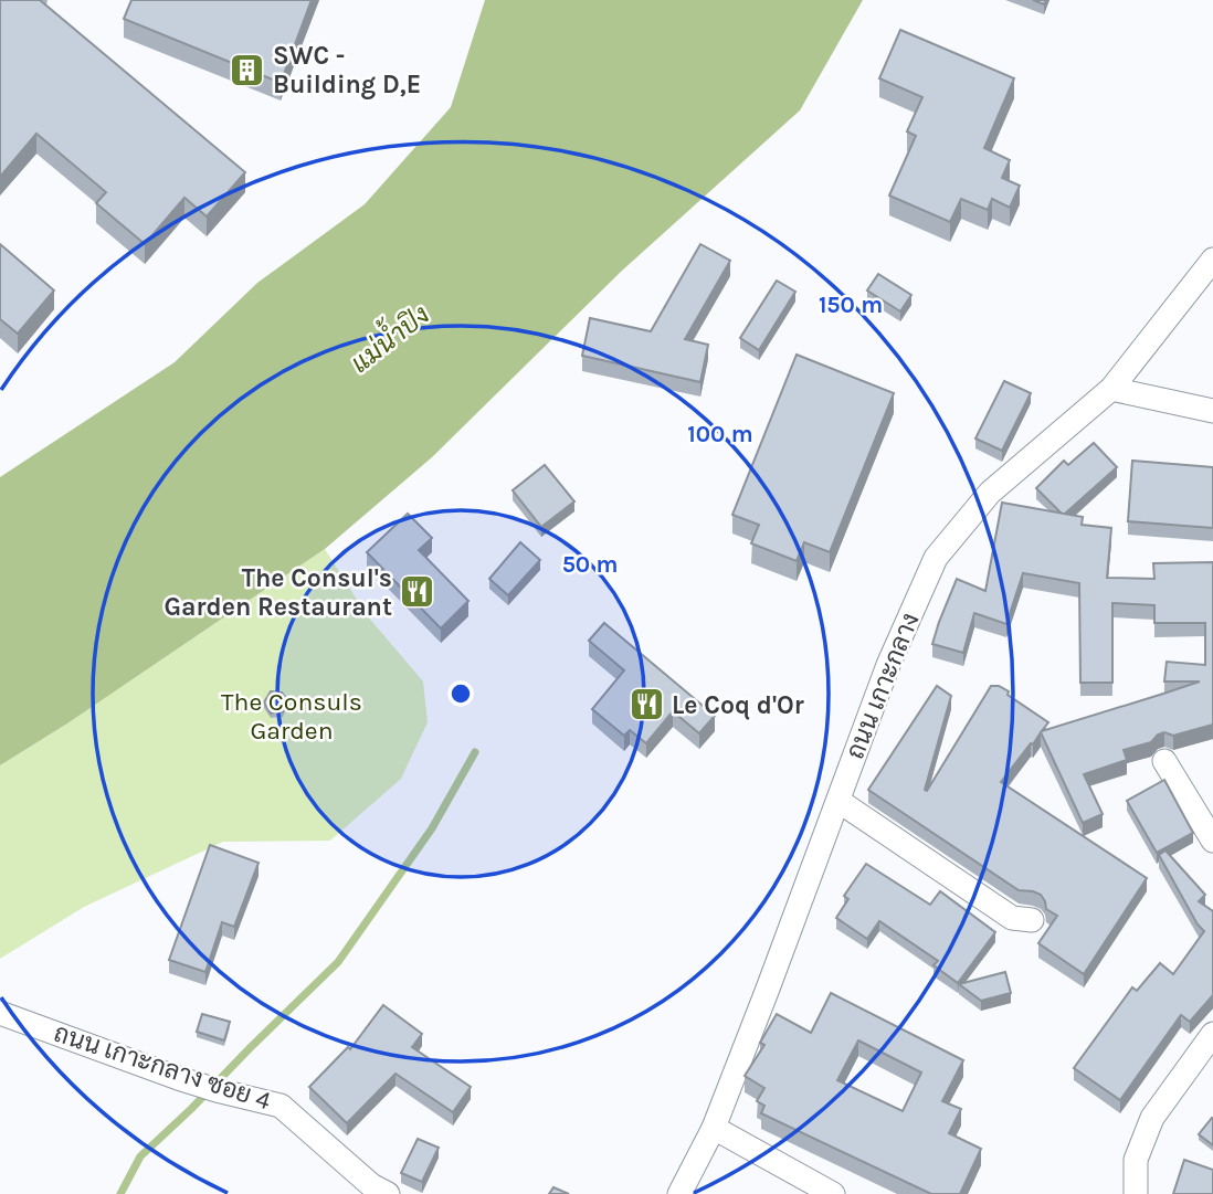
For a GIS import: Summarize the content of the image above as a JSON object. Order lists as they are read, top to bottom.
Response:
{
  "streets": {
    "street": ["ถนน เกาะกลาง", "ถนน เกาะกลาง ซอย 4"]
  },
  "water": ["แม่น้ำปิง"],
  "parks": ["The Consuls Garden"],
  "places": {
    "building": ["SWC - Building D,E"],
    "restaurant": ["The Consul's Garden Restaurant", "Le Coq d'Or"]
  },
  "rings": ["150 m", "100 m", "50 m"]
}
